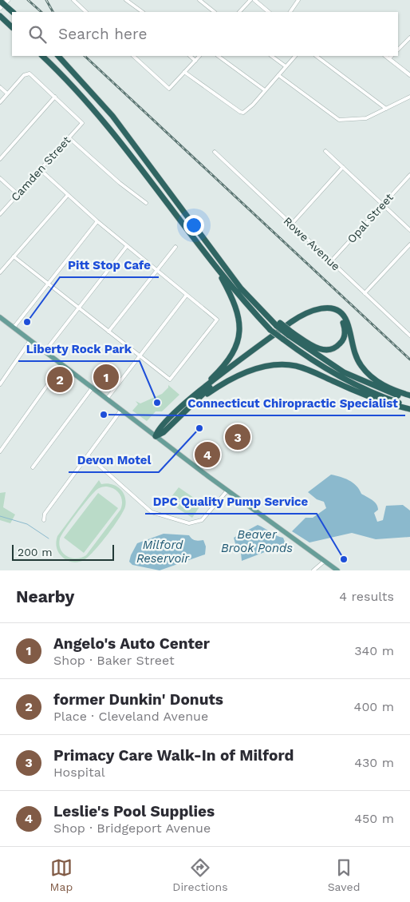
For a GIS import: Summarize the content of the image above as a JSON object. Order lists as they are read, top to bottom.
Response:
{
  "streets": {
    "street": ["Camden Street", "Opal Street", "Rowe Avenue"]
  },
  "crossings": [
    ["Opal Street", "Rowe Avenue"]
  ],
  "water": ["Beaver Brook Ponds", "Milford Reservoir"],
  "places": [
    "Pitt Stop Cafe",
    "Liberty Rock Park",
    "Connecticut Chiropractic Specialist",
    "Devon Motel",
    "DPC Quality Pump Service"
  ],
  "scale_bar": "200 m",
  "page": {
    "search": "Search here",
    "pins": [
      "1",
      "2",
      "3",
      "4"
    ],
    "scale": "200 m",
    "heading": ["Nearby", "4 results"],
    "list": [
      {
        "mark": "1",
        "name": "Angelo's Auto Center",
        "note": "Shop · Baker Street",
        "value": "340 m"
      },
      {
        "mark": "2",
        "name": "former Dunkin' Donuts",
        "note": "Place · Cleveland Avenue",
        "value": "400 m"
      },
      {
        "mark": "3",
        "name": "Primacy Care Walk-In of Milford",
        "note": "Hospital",
        "value": "430 m"
      },
      {
        "mark": "4",
        "name": "Leslie's Pool Supplies",
        "note": "Shop · Bridgeport Avenue",
        "value": "450 m"
      }
    ],
    "nav": ["Map", "Directions", "Saved"]
  }
}
